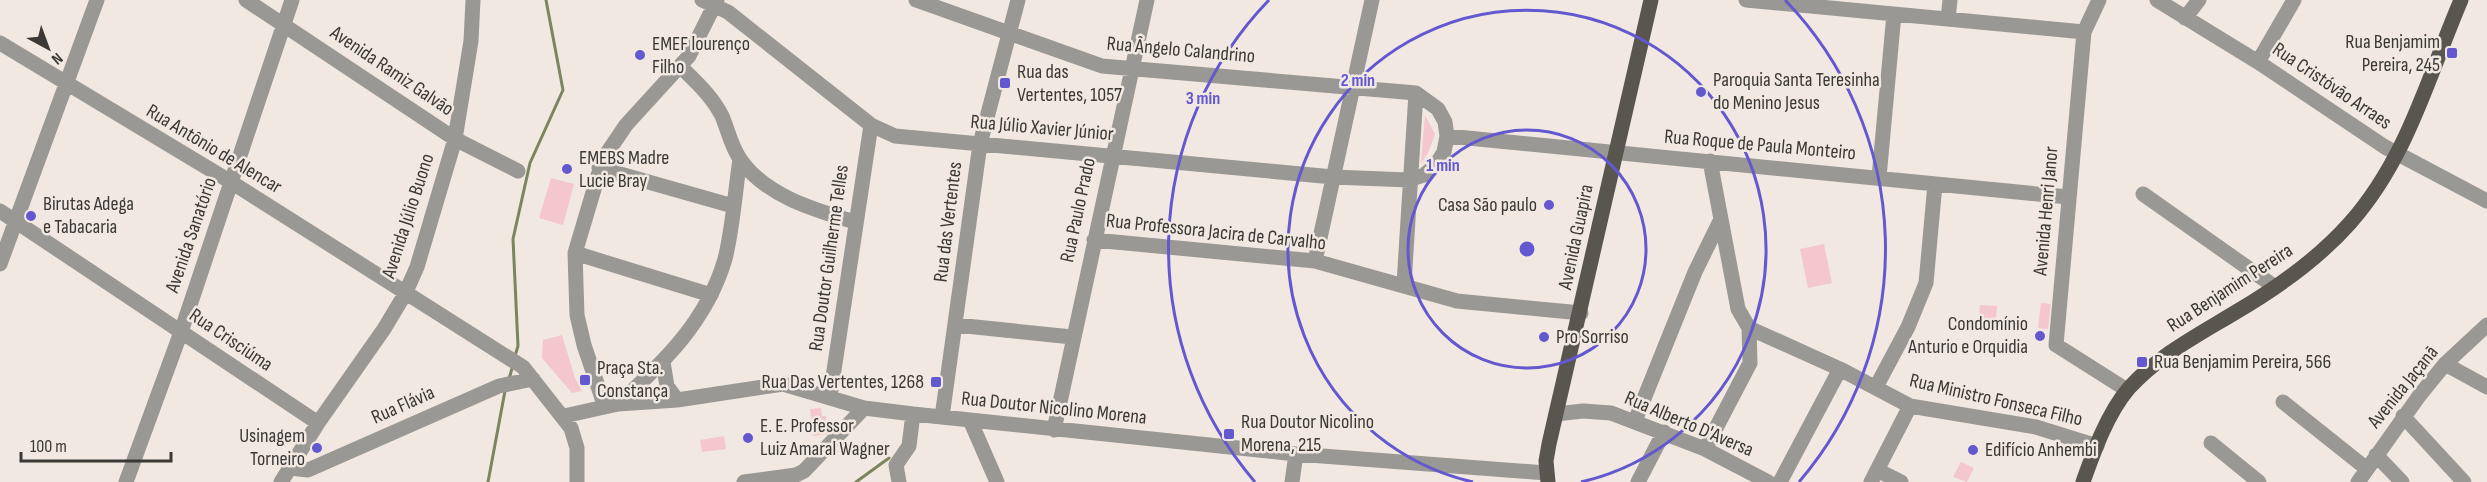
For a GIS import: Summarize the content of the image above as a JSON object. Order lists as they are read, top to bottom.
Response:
{
  "streets": {
    "main road": ["Avenida Guapira", "Rua Benjamim Pereira"],
    "street": [
      "Rua Ângelo Calandrino",
      "Avenida Ramiz Galvão",
      "Rua Cristóvão Arraes",
      "Rua Júlio Xavier Júnior",
      "Rua Roque de Paula Monteiro",
      "Rua Antônio de Alencar",
      "Rua Paulo Prado",
      "Avenida Henri Janor",
      "Avenida Júlio Buono",
      "Rua das Vertentes",
      "Rua Professora Jacira de Carvalho",
      "Avenida Sanatório",
      "Rua Doutor Guilherme Telles",
      "Rua Crisciúma",
      "Avenida Jaçanã",
      "Rua Ministro Fonseca Filho",
      "Rua Flávia",
      "Rua Doutor Nicolino Morena",
      "Rua Alberto D'Aversa"
    ]
  },
  "crossings": [
    ["Rua Ângelo Calandrino", "Rua Paulo Prado"],
    ["Rua Ângelo Calandrino", "Rua das Vertentes"],
    ["Avenida Ramiz Galvão", "Avenida Júlio Buono"],
    ["Avenida Ramiz Galvão", "Avenida Sanatório"],
    ["Rua Cristóvão Arraes", "Rua Benjamim Pereira"],
    ["Rua Júlio Xavier Júnior", "Rua Paulo Prado"],
    ["Rua Júlio Xavier Júnior", "Rua das Vertentes"],
    ["Rua Júlio Xavier Júnior", "Rua Doutor Guilherme Telles"],
    ["Rua Roque de Paula Monteiro", "Avenida Henri Janor"],
    ["Rua Roque de Paula Monteiro", "Avenida Guapira"],
    ["Rua Antônio de Alencar", "Avenida Júlio Buono"],
    ["Rua Antônio de Alencar", "Avenida Sanatório"],
    ["Rua Antônio de Alencar", "Rua Flávia"],
    ["Rua Antônio de Alencar", "Rua Doutor Nicolino Morena"],
    ["Rua Paulo Prado", "Rua Professora Jacira de Carvalho"],
    ["Rua Paulo Prado", "Rua Doutor Nicolino Morena"],
    ["Avenida Henri Janor", "Rua Benjamim Pereira"],
    ["Avenida Júlio Buono", "Rua Crisciúma"],
    ["Avenida Júlio Buono", "Rua Flávia"],
    ["Rua das Vertentes", "Rua Doutor Nicolino Morena"],
    ["Rua Professora Jacira de Carvalho", "Avenida Guapira"],
    ["Avenida Sanatório", "Rua Crisciúma"],
    ["Avenida Guapira", "Rua Doutor Nicolino Morena"],
    ["Avenida Guapira", "Rua Alberto D'Aversa"],
    ["Rua Doutor Guilherme Telles", "Rua Doutor Nicolino Morena"],
    ["Rua Benjamim Pereira", "Rua Ministro Fonseca Filho"]
  ],
  "places": {
    "transit": [
      "Rua Benjamim Pereira, 245",
      "Rua das Vertentes, 1057",
      "Rua Benjamim Pereira, 566",
      "Praça Sta. Constança",
      "Rua Das Vertentes, 1268",
      "Rua Doutor Nicolino Morena, 215"
    ],
    "other": [
      "EMEF lourenço Filho",
      "Paroquia Santa Teresinha do Menino Jesus",
      "EMEBS Madre Lucie Bray",
      "Casa São paulo",
      "Birutas Adega e Tabacaria",
      "Condomínio Anturio e Orquidia",
      "Pro Sorriso",
      "E. E. Professor Luiz Amaral Wagner",
      "Usinagem Torneiro",
      "Edifício Anhembi"
    ]
  },
  "scale_bar": "100 m",
  "north": "bottom right",
  "rings": ["2 min", "3 min", "1 min"]
}
